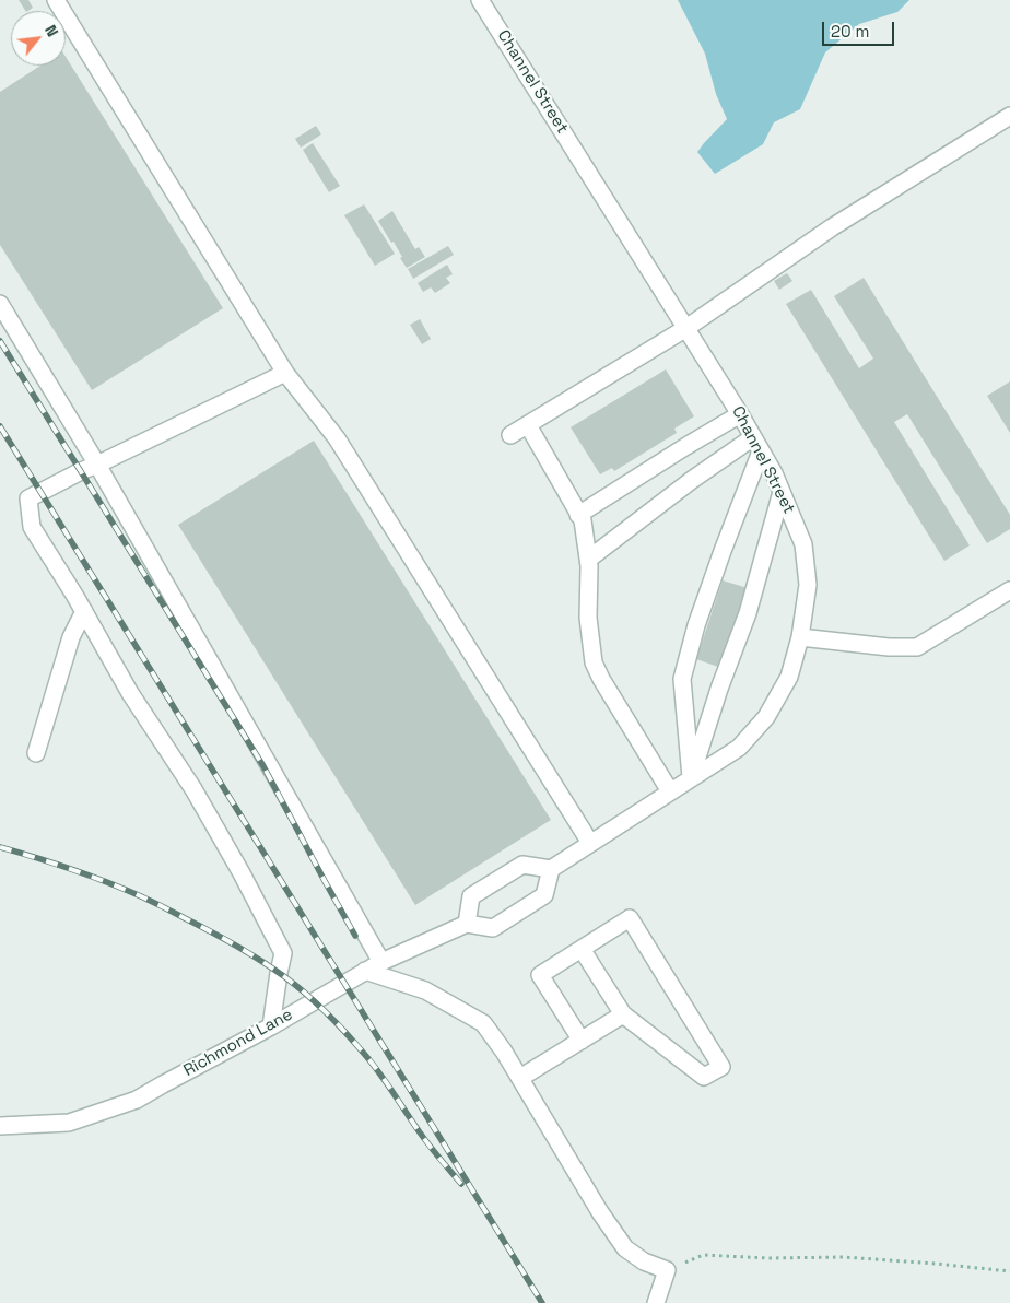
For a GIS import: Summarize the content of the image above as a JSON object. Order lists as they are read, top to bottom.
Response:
{
  "streets": {
    "street": ["Channel Street", "Richmond Lane"]
  },
  "scale_bar": "20 m",
  "north": "top right"
}
